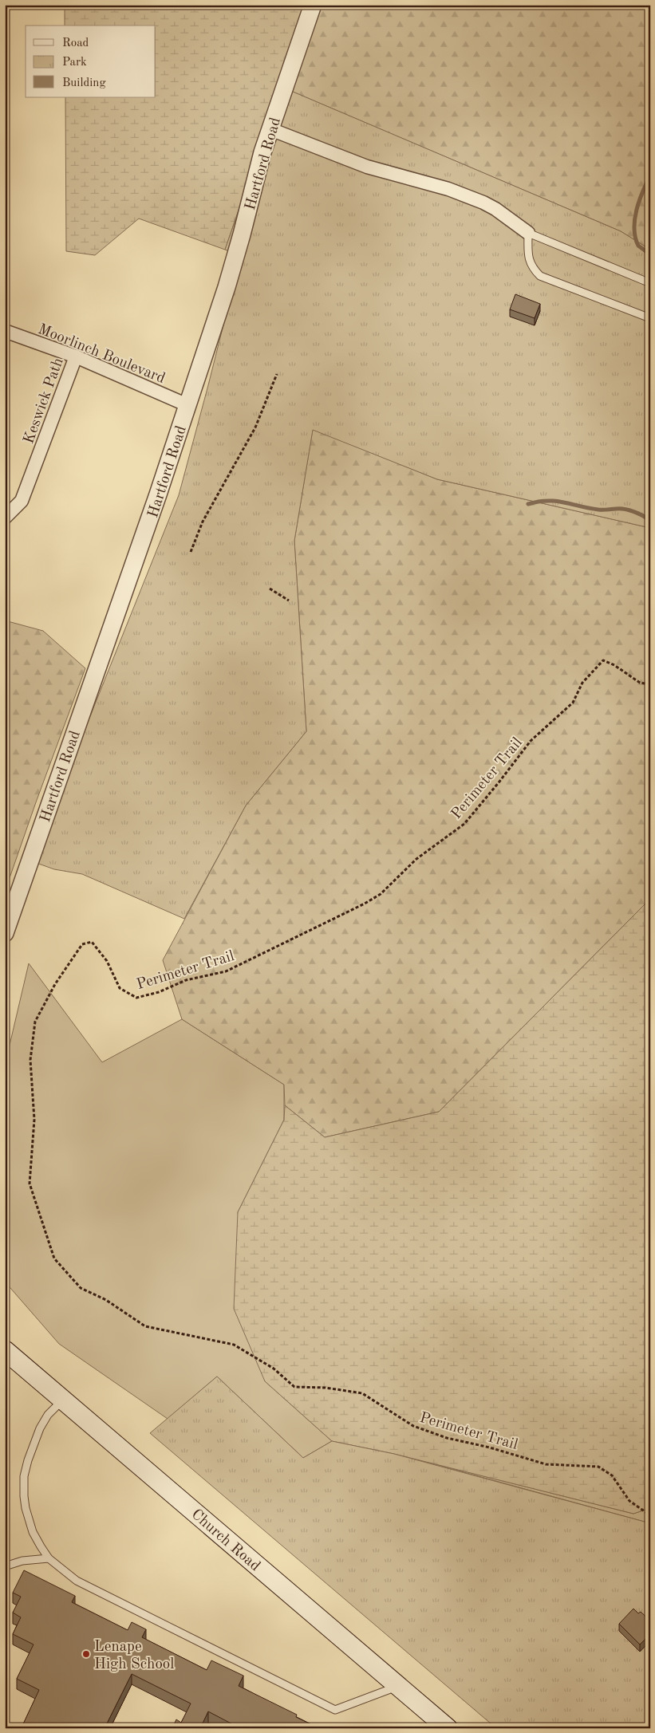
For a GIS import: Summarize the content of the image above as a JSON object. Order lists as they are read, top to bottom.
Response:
{
  "streets": {
    "main road": ["Church Road"],
    "street": ["Hartford Road", "Moorlinch Boulevard", "Keswick Path"],
    "path": ["Perimeter Trail"]
  },
  "crossings": [
    ["Hartford Road", "Moorlinch Boulevard"],
    ["Moorlinch Boulevard", "Keswick Path"]
  ],
  "places": ["Lenape High School"],
  "legend": ["Road", "Park", "Building"]
}
